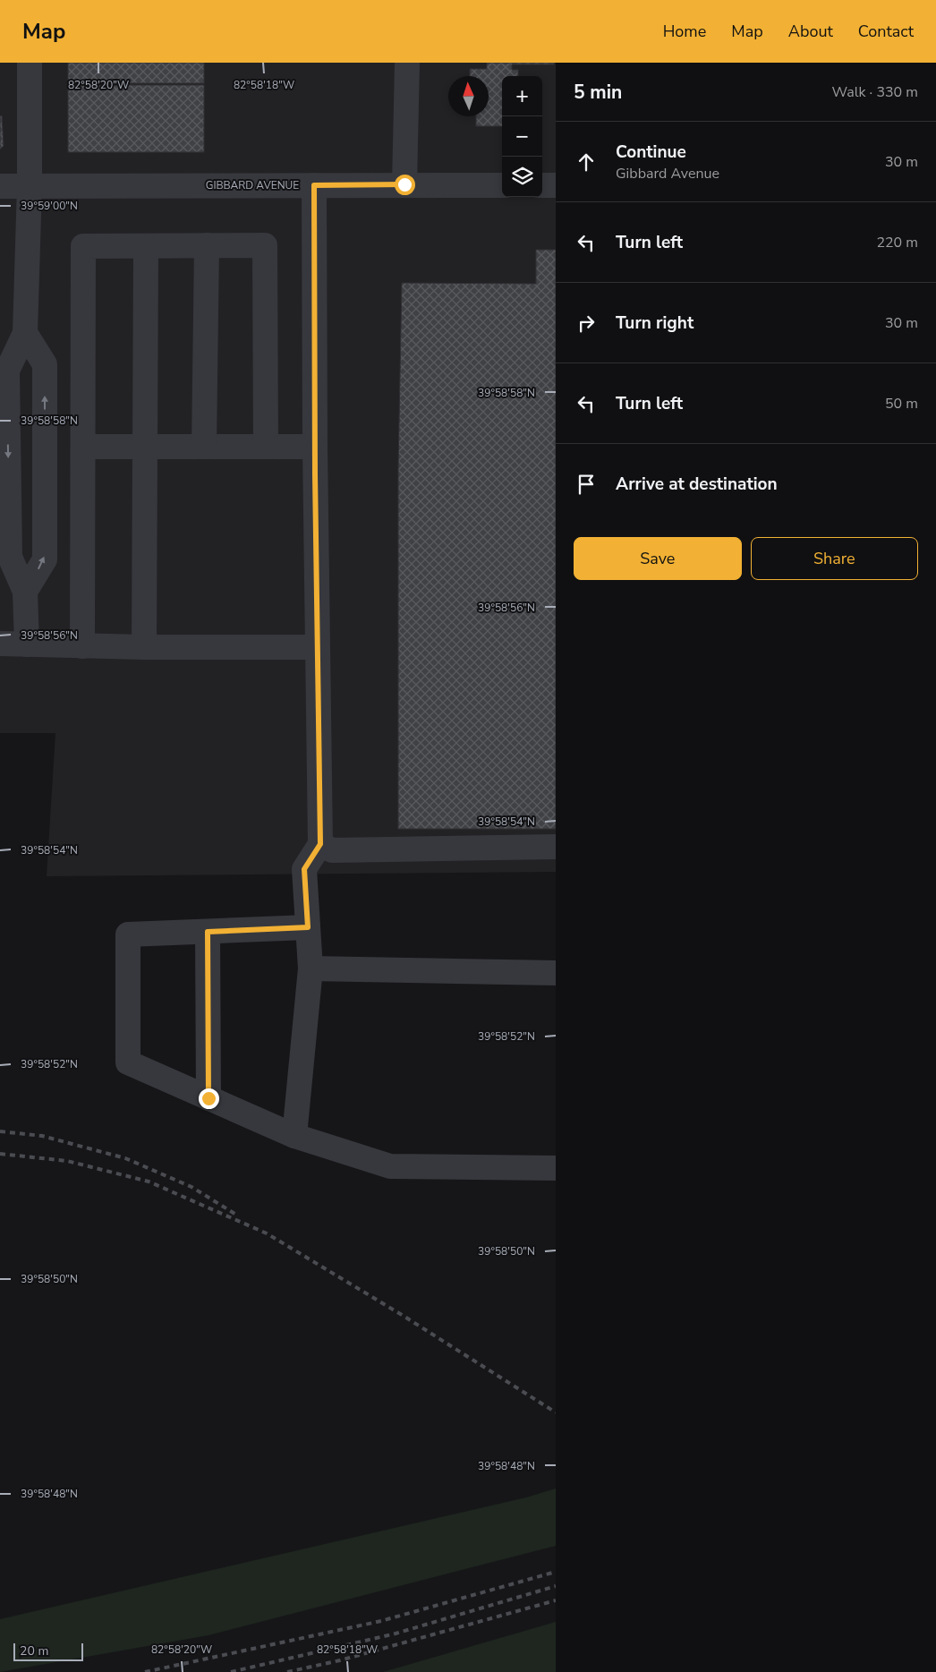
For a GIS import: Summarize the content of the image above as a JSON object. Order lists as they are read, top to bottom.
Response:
{
  "streets": {
    "street": ["GIBBARD AVENUE"]
  },
  "scale_bar": "20 m",
  "north": "top",
  "page": {
    "header": "Map",
    "nav": [
      "Home",
      "Map",
      "About",
      "Contact"
    ],
    "heading": ["5 min", "Walk · 330 m"],
    "map_buttons": ["+", "−"],
    "list": [
      ["Continue", "Gibbard Avenue", "30 m"],
      ["Turn left", "220 m"],
      ["Turn right", "30 m"],
      ["Turn left", "50 m"],
      "Arrive at destination"
    ],
    "buttons": ["Save", "Share"],
    "scale": "20 m"
  },
  "coordinates": [
    "82°58'20\"W",
    "82°58'18\"W",
    "39°59'00\"N",
    "39°58'58\"N",
    "39°58'56\"N",
    "39°58'54\"N",
    "39°58'52\"N",
    "39°58'50\"N",
    "39°58'48\"N"
  ]
}
